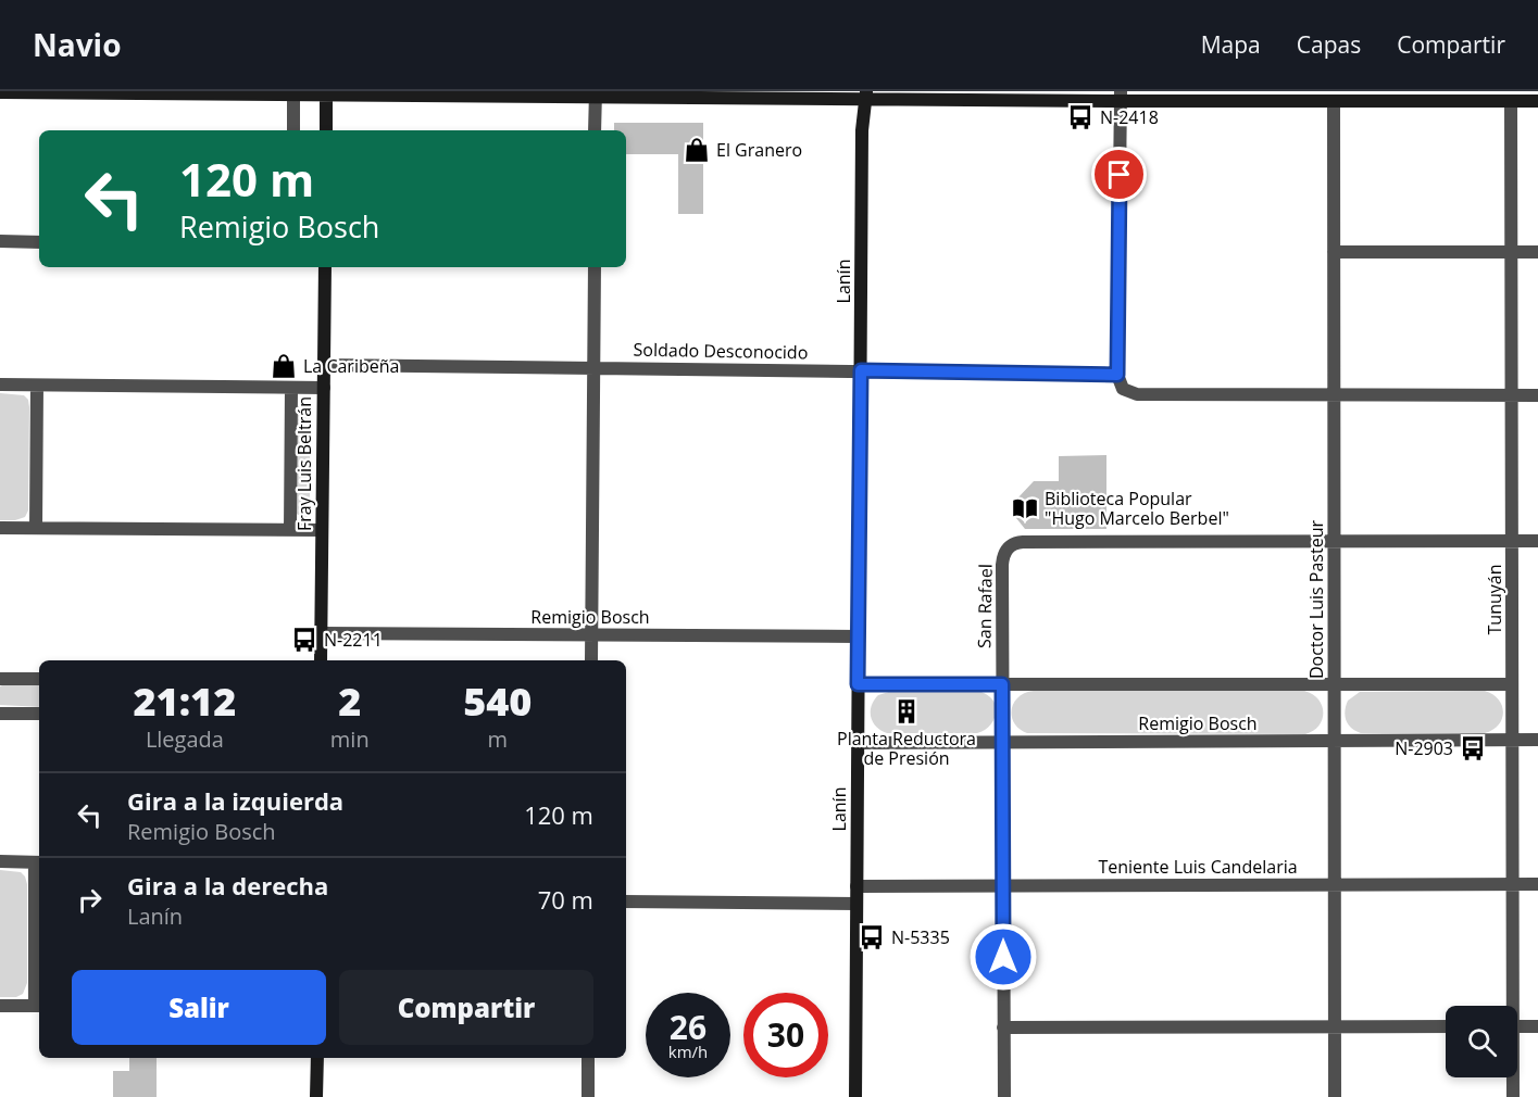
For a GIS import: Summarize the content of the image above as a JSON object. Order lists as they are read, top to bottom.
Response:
{
  "streets": {
    "main road": ["Lanín", "Fray Luis Beltrán"],
    "street": [
      "Soldado Desconocido",
      "Doctor Luis Pasteur",
      "Tunuyán",
      "San Rafael",
      "Remigio Bosch",
      "Teniente Luis Candelaria"
    ]
  },
  "crossings": [
    ["Lanín", "Soldado Desconocido"],
    ["Lanín", "Remigio Bosch"],
    ["Lanín", "Teniente Luis Candelaria"],
    ["Soldado Desconocido", "Fray Luis Beltrán"],
    ["Fray Luis Beltrán", "Remigio Bosch"],
    ["Doctor Luis Pasteur", "San Rafael"],
    ["Doctor Luis Pasteur", "Remigio Bosch"],
    ["Doctor Luis Pasteur", "Teniente Luis Candelaria"],
    ["Tunuyán", "Remigio Bosch"],
    ["Tunuyán", "Teniente Luis Candelaria"],
    ["San Rafael", "Remigio Bosch"],
    ["San Rafael", "Teniente Luis Candelaria"]
  ],
  "places": {
    "bus stop": [
      "N-2418",
      "N-2211",
      "N-2903",
      "N-5335"
    ],
    "shop": ["El Granero", "La Caribeña"],
    "library": ["Biblioteca Popular \"Hugo Marcelo Berbel\""],
    "building": ["Planta Reductora de Presión"]
  },
  "page": {
    "header": "Navio",
    "nav": ["Mapa", "Capas", "Compartir"],
    "turn": ["120 m", "Remigio Bosch"],
    "eta": [
      "21:12",
      "Llegada",
      "2",
      "min",
      "540",
      "m"
    ],
    "list": [
      {
        "name": "Gira a la izquierda",
        "note": "Remigio Bosch",
        "value": "120 m"
      },
      {
        "name": "Gira a la derecha",
        "note": "Lanín",
        "value": "70 m"
      }
    ],
    "buttons": ["Salir", "Compartir"],
    "speed": "26 km/h",
    "limit": "30"
  }
}
